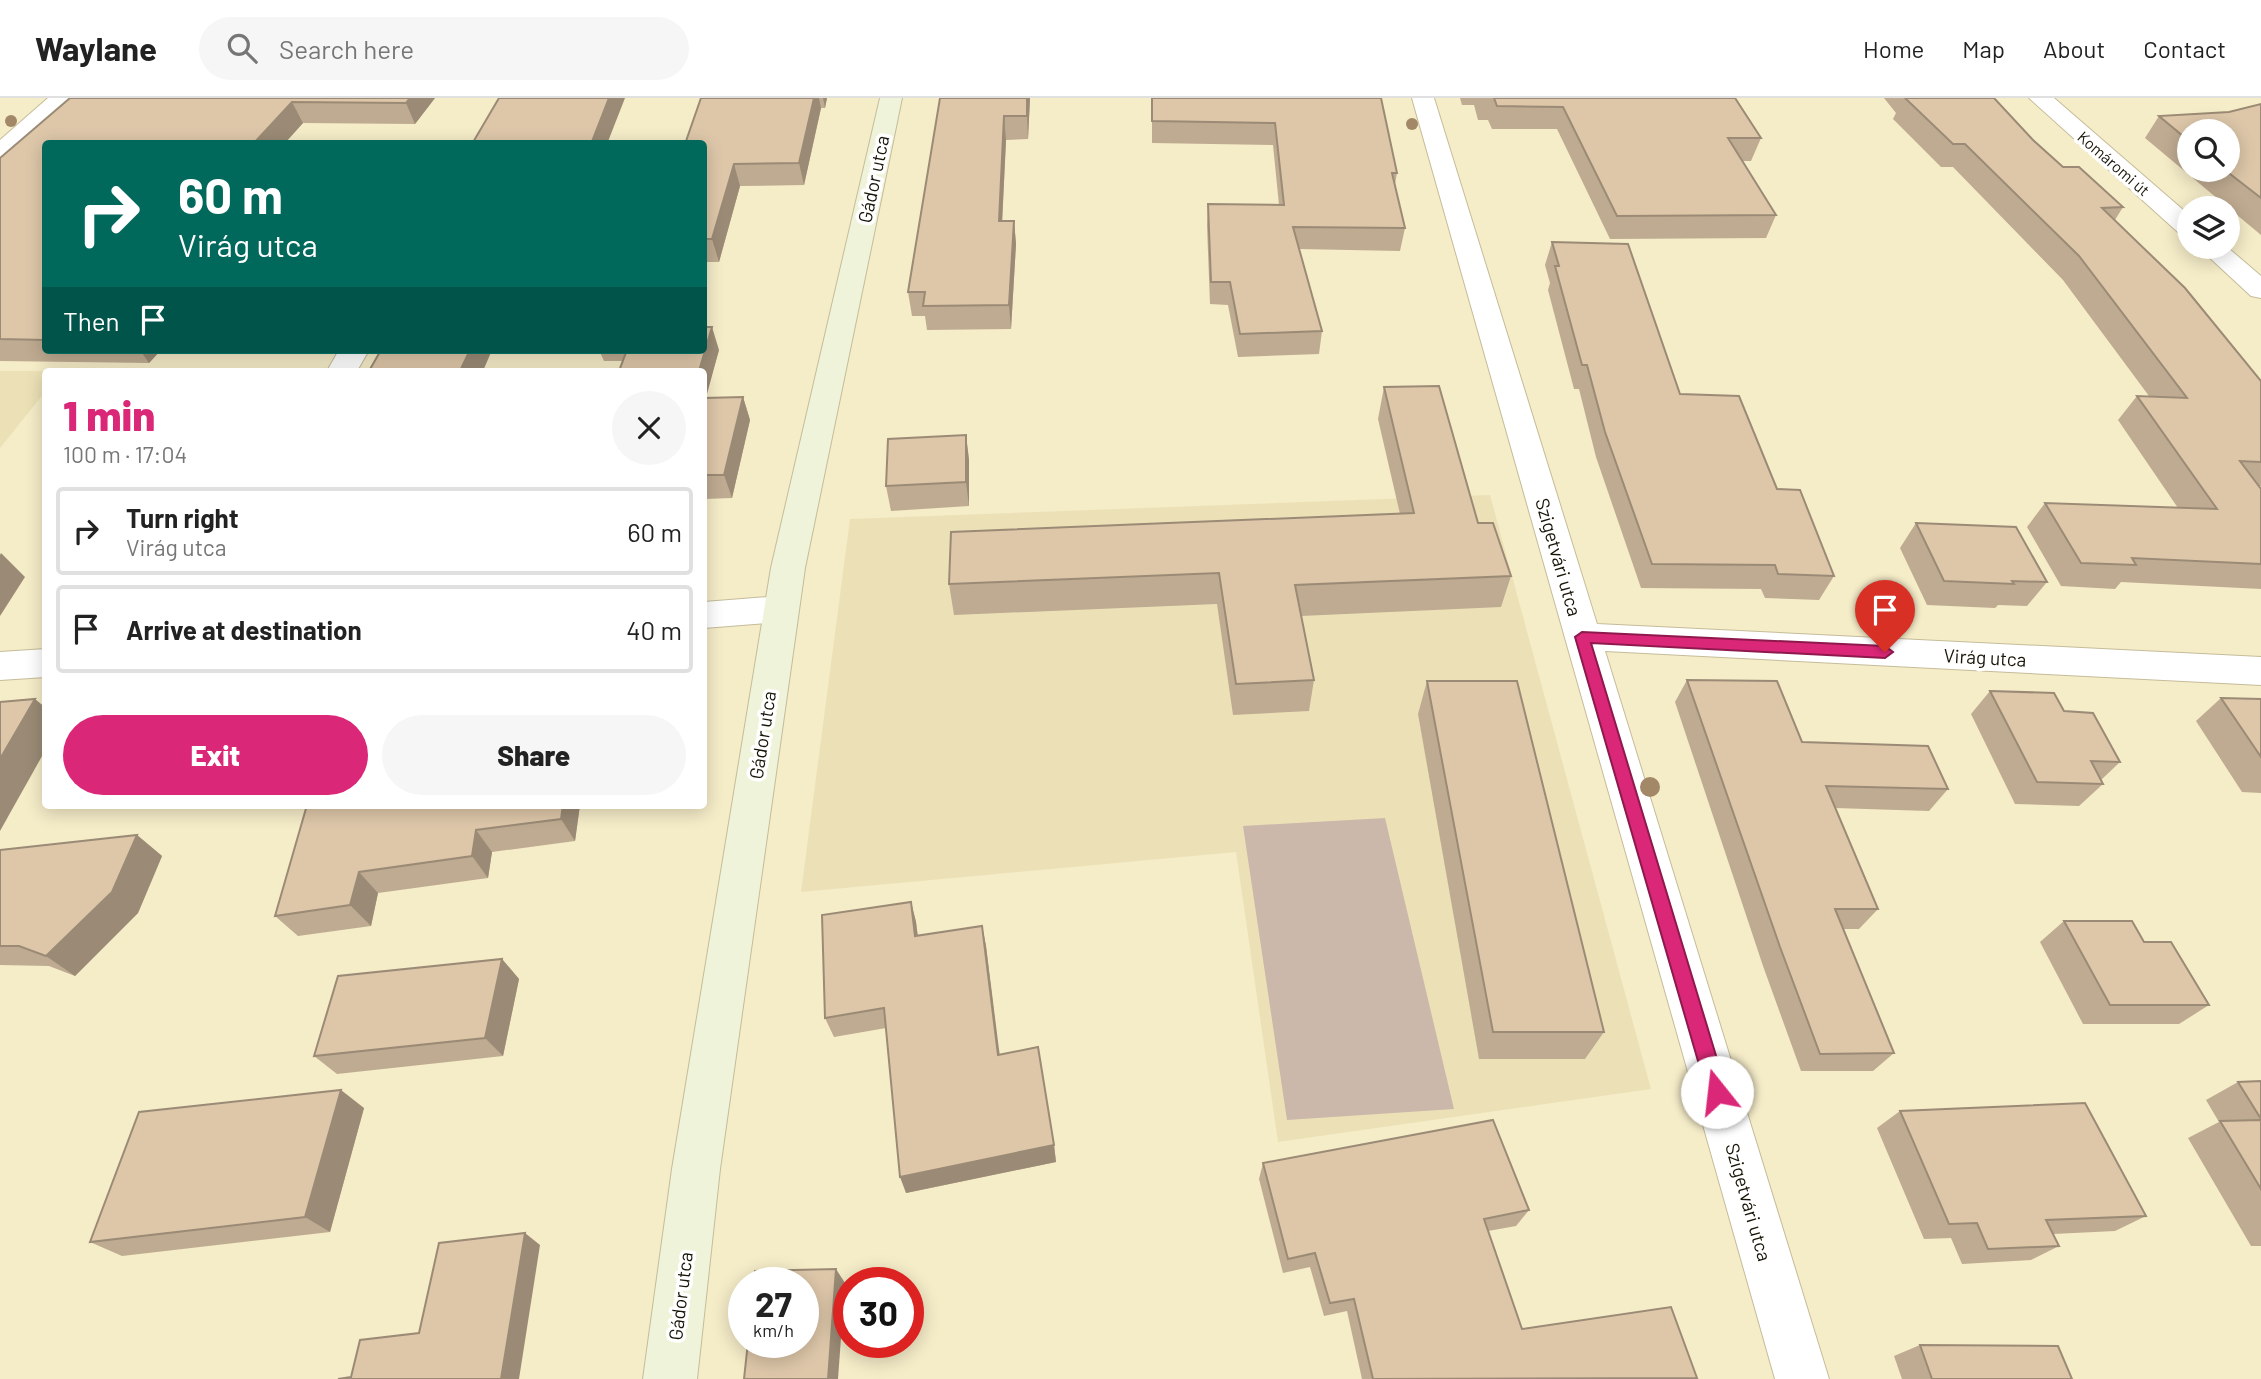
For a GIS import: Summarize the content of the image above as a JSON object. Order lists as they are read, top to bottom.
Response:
{
  "streets": {
    "street": [
      "Komáromi út",
      "Gádor utca",
      "Szigetvári utca",
      "Virág utca"
    ]
  },
  "crossings": [
    ["Szigetvári utca", "Virág utca"]
  ],
  "page": {
    "header": "Waylane",
    "search": "Search here",
    "nav": [
      "Home",
      "Map",
      "About",
      "Contact"
    ],
    "turn": ["60 m", "Virág utca"],
    "then": "Then",
    "heading": ["1 min", "100 m · 17:04"],
    "list": [
      {
        "name": "Turn right",
        "note": "Virág utca",
        "value": "60 m"
      },
      {
        "name": "Arrive at destination",
        "value": "40 m"
      }
    ],
    "buttons": ["Exit", "Share"],
    "speed": "27 km/h",
    "limit": "30"
  }
}
